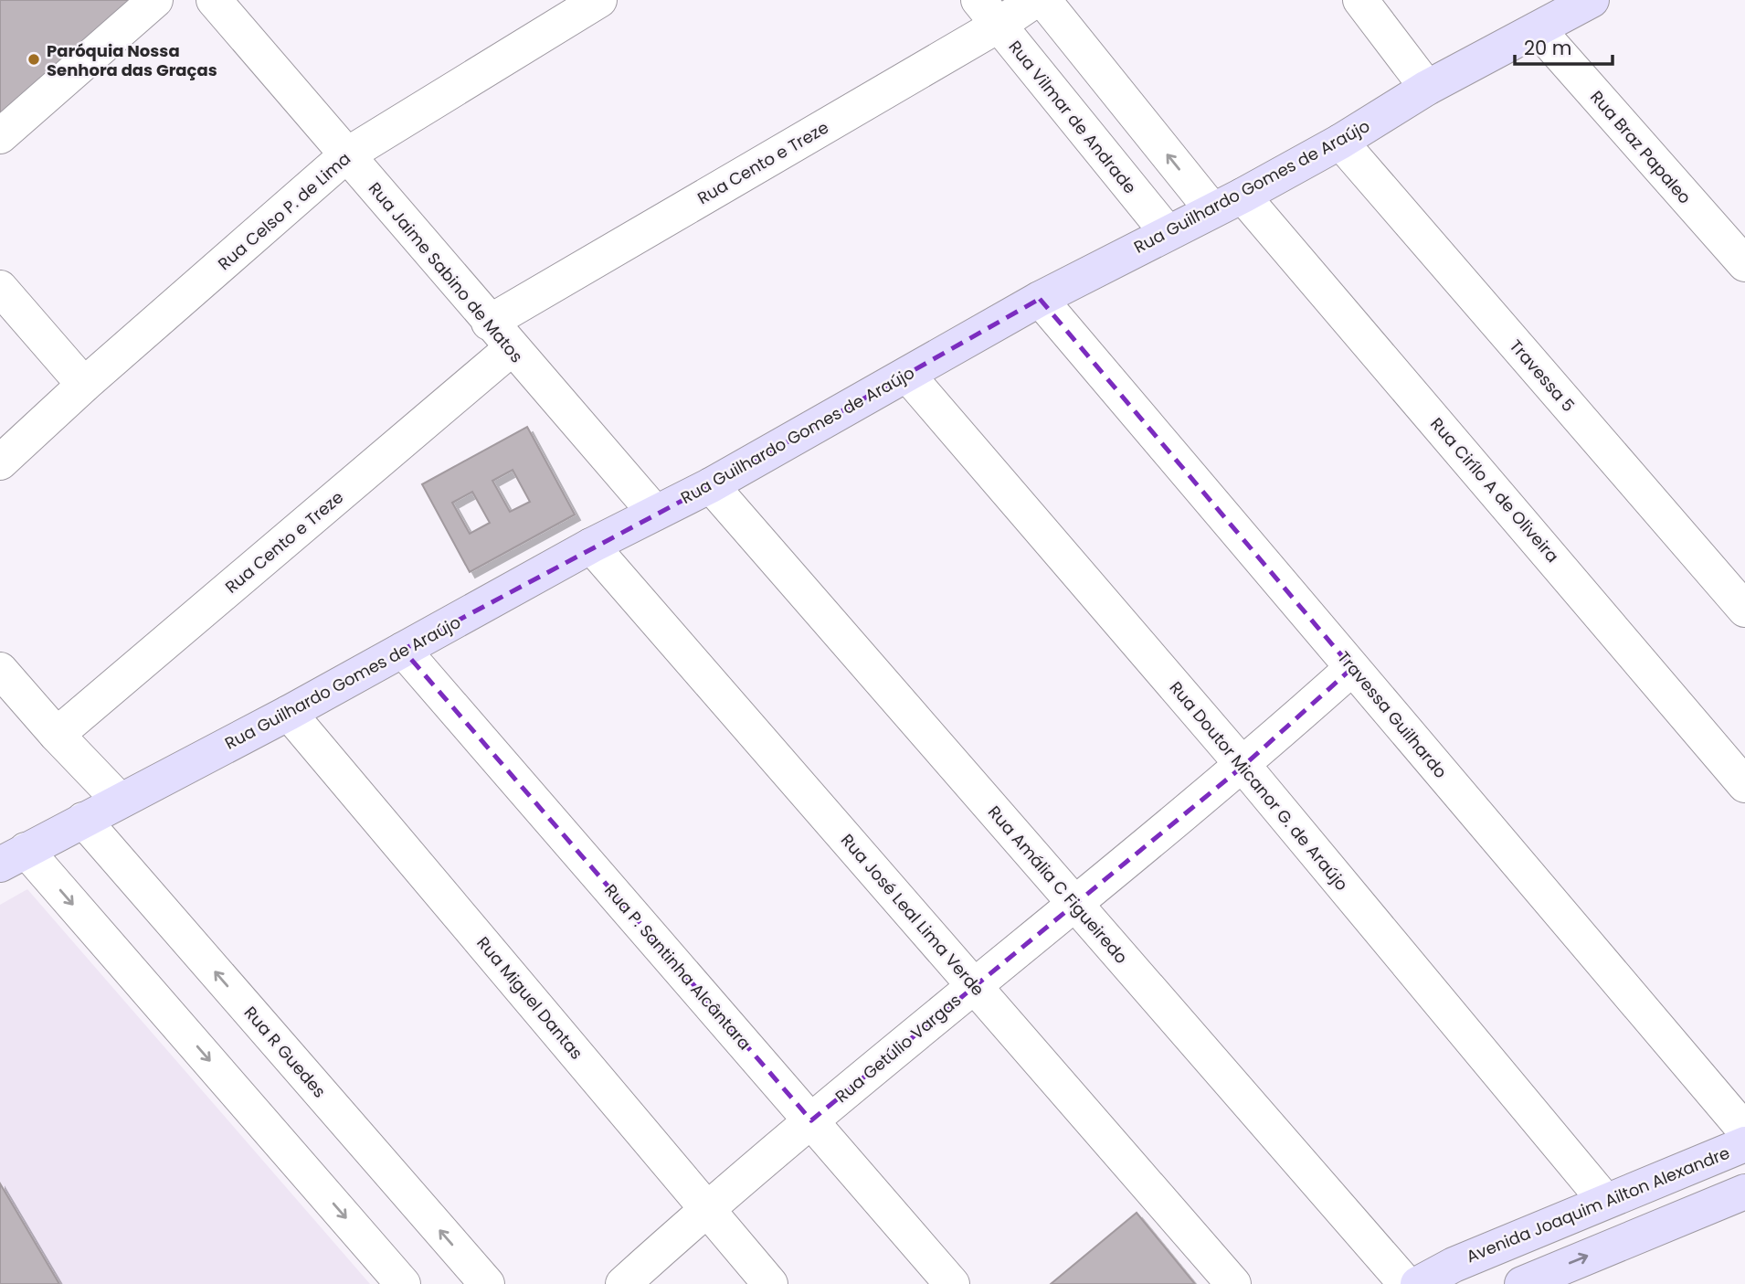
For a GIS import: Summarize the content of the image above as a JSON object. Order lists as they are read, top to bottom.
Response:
{
  "streets": {
    "street": [
      "Rua Vilmar de Andrade",
      "Rua Braz Papaleo",
      "Rua Cento e Treze",
      "Rua Guilhardo Gomes de Araújo",
      "Rua Celso P. de Lima",
      "Rua Jaime Sabino de Matos",
      "Travessa 5",
      "Rua Cirílo A de Oliveira",
      "Travessa Guilhardo",
      "Rua Doutor Micanor G. de Araújo",
      "Rua Amália C Figueiredo",
      "Rua José Leal Lima Verde",
      "Rua P. Santinha Alcântara",
      "Rua Miguel Dantas",
      "Rua Getúlio Vargas",
      "Rua R Guedes",
      "Avenida Joaquim Ailton Alexandre"
    ]
  },
  "crossings": [
    ["Rua Vilmar de Andrade", "Rua Cento e Treze"],
    ["Rua Vilmar de Andrade", "Rua Guilhardo Gomes de Araújo"],
    ["Rua Braz Papaleo", "Rua Guilhardo Gomes de Araújo"],
    ["Rua Cento e Treze", "Rua Jaime Sabino de Matos"],
    ["Rua Guilhardo Gomes de Araújo", "Rua Jaime Sabino de Matos"],
    ["Rua Guilhardo Gomes de Araújo", "Travessa 5"],
    ["Rua Guilhardo Gomes de Araújo", "Rua Cirílo A de Oliveira"],
    ["Rua Guilhardo Gomes de Araújo", "Travessa Guilhardo"],
    ["Rua Guilhardo Gomes de Araújo", "Rua Doutor Micanor G. de Araújo"],
    ["Rua Guilhardo Gomes de Araújo", "Rua Amália C Figueiredo"],
    ["Rua Guilhardo Gomes de Araújo", "Rua José Leal Lima Verde"],
    ["Rua Guilhardo Gomes de Araújo", "Rua P. Santinha Alcântara"],
    ["Rua Guilhardo Gomes de Araújo", "Rua Miguel Dantas"],
    ["Rua Guilhardo Gomes de Araújo", "Rua R Guedes"],
    ["Rua Celso P. de Lima", "Rua Jaime Sabino de Matos"],
    ["Travessa Guilhardo", "Rua Getúlio Vargas"],
    ["Rua Doutor Micanor G. de Araújo", "Rua Getúlio Vargas"],
    ["Rua Doutor Micanor G. de Araújo", "Avenida Joaquim Ailton Alexandre"],
    ["Rua Amália C Figueiredo", "Rua Getúlio Vargas"],
    ["Rua José Leal Lima Verde", "Rua Getúlio Vargas"],
    ["Rua P. Santinha Alcântara", "Rua Getúlio Vargas"],
    ["Rua Miguel Dantas", "Rua Getúlio Vargas"]
  ],
  "places": ["Paróquia Nossa Senhora das Graças"],
  "scale_bar": "20 m"
}
